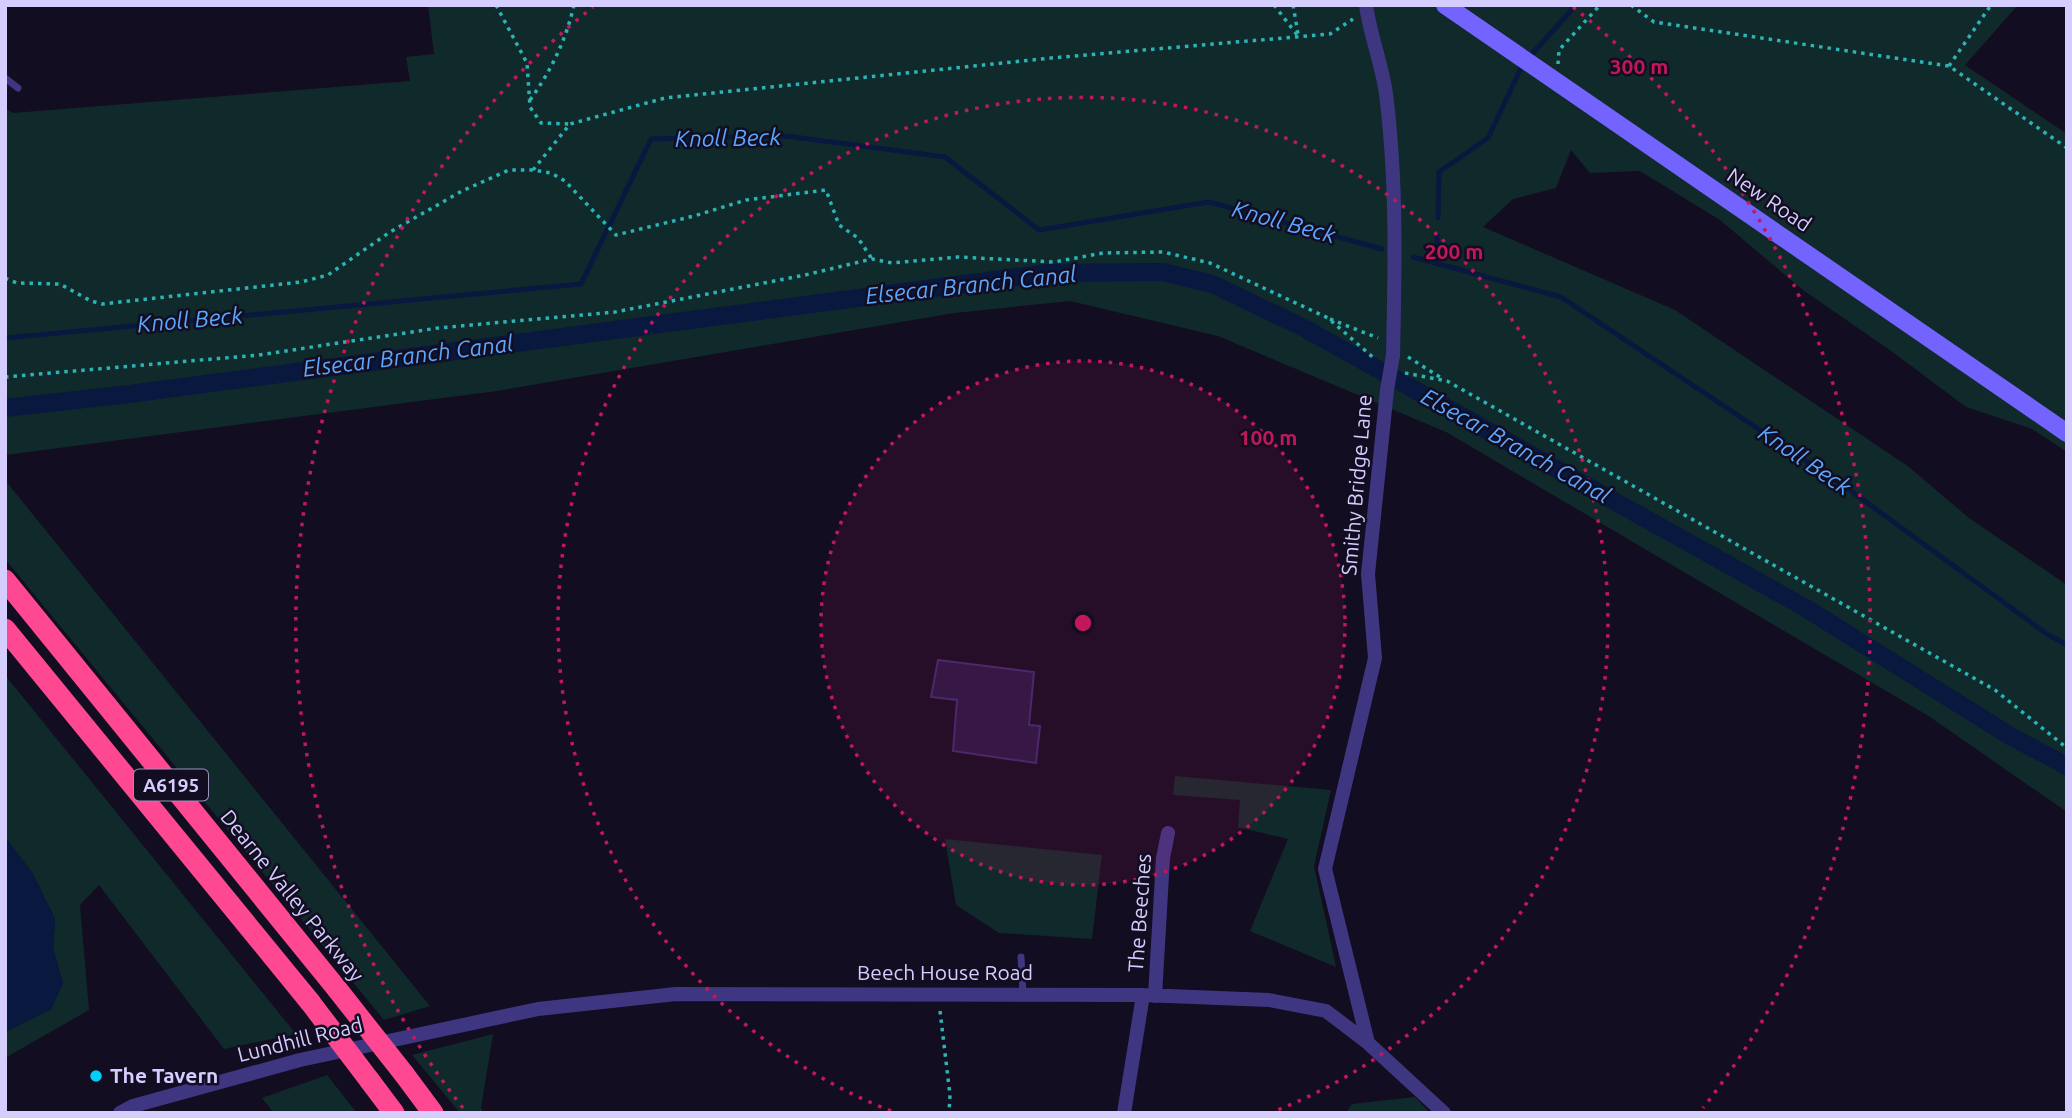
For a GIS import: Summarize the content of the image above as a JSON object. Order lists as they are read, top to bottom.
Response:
{
  "streets": {
    "highway": ["A6195", "Dearne Valley Parkway"],
    "main road": ["New Road"],
    "street": [
      "Smithy Bridge Lane",
      "The Beeches",
      "Beech House Road",
      "Lundhill Road"
    ]
  },
  "crossings": [
    ["Smithy Bridge Lane", "Beech House Road"],
    ["The Beeches", "Beech House Road"],
    ["Beech House Road", "Lundhill Road"]
  ],
  "water": ["Knoll Beck", "Elsecar Branch Canal"],
  "places": ["The Tavern"],
  "rings": ["300 m", "200 m", "100 m"]
}
